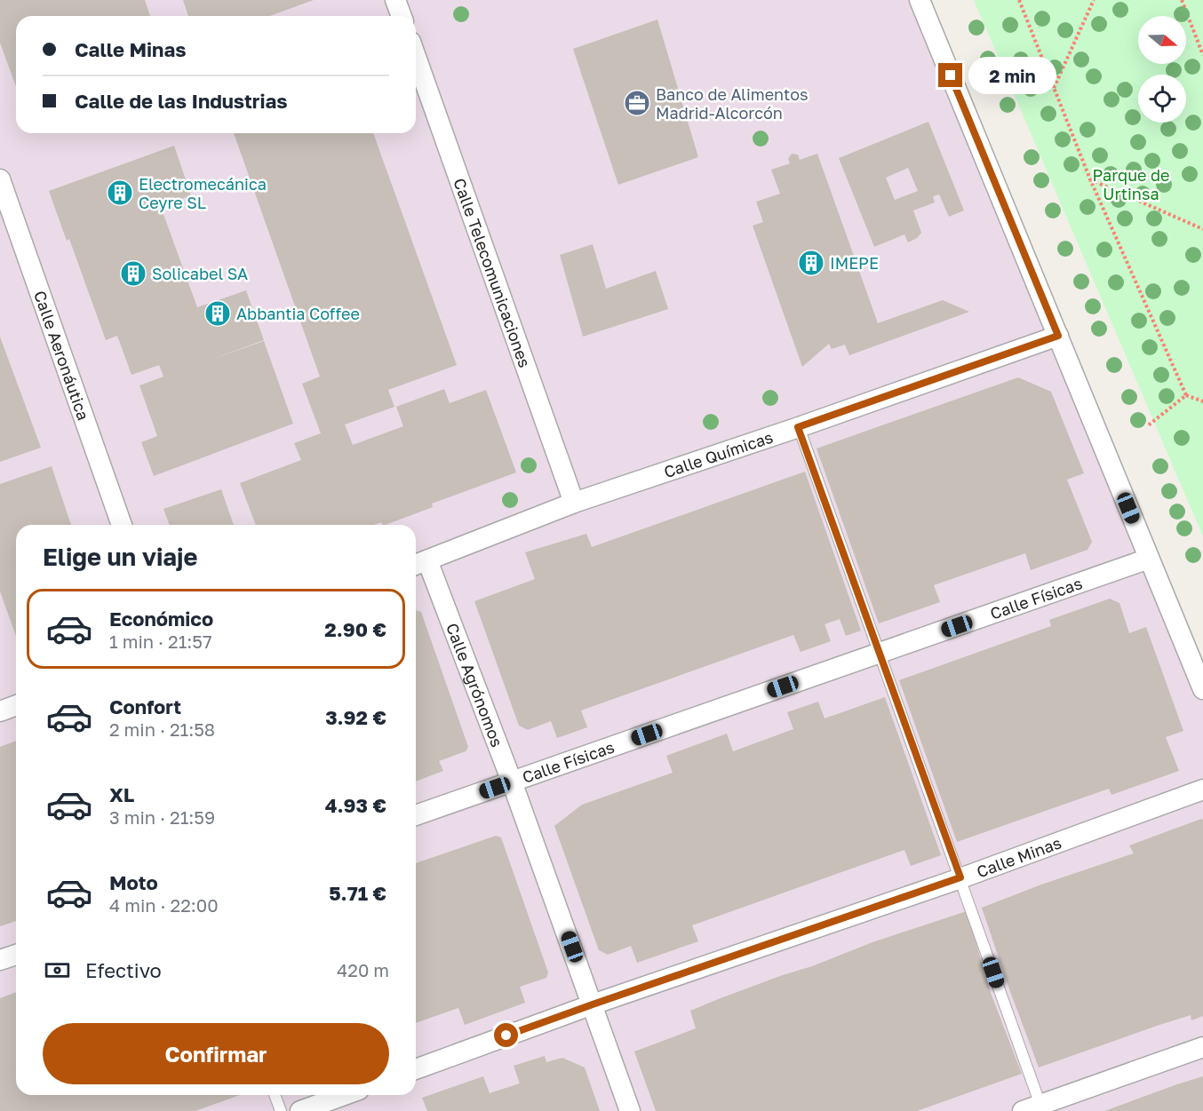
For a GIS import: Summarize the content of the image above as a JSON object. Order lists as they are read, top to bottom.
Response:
{
  "streets": {
    "street": [
      "Calle Telecomunicaciones",
      "Calle Aeronáutica",
      "Calle Químicas",
      "Calle Físicas",
      "Calle Agrónomos",
      "Calle Minas"
    ]
  },
  "crossings": [
    ["Calle Telecomunicaciones", "Calle Químicas"],
    ["Calle Químicas", "Calle Agrónomos"],
    ["Calle Físicas", "Calle Agrónomos"],
    ["Calle Agrónomos", "Calle Minas"]
  ],
  "parks": ["Parque de Urtinsa"],
  "places": {
    "office": ["Banco de Alimentos Madrid-Alcorcón"],
    "building": [
      "Electromecánica Ceyre SL",
      "IMEPE",
      "Solicabel SA",
      "Abbantia Coffee"
    ]
  },
  "north": "right",
  "page": {
    "banner": ["Calle Minas", "Calle de las Industrias"],
    "bubble": "2 min",
    "heading": "Elige un viaje",
    "list": [
      {
        "name": "Económico",
        "note": "1 min · 21:57",
        "value": "2.90 €"
      },
      {
        "name": "Confort",
        "note": "2 min · 21:58",
        "value": "3.92 €"
      },
      {
        "name": "XL",
        "note": "3 min · 21:59",
        "value": "4.93 €"
      },
      {
        "name": "Moto",
        "note": "4 min · 22:00",
        "value": "5.71 €"
      }
    ],
    "pay": ["Efectivo", "420 m"],
    "buttons": "Confirmar"
  }
}
